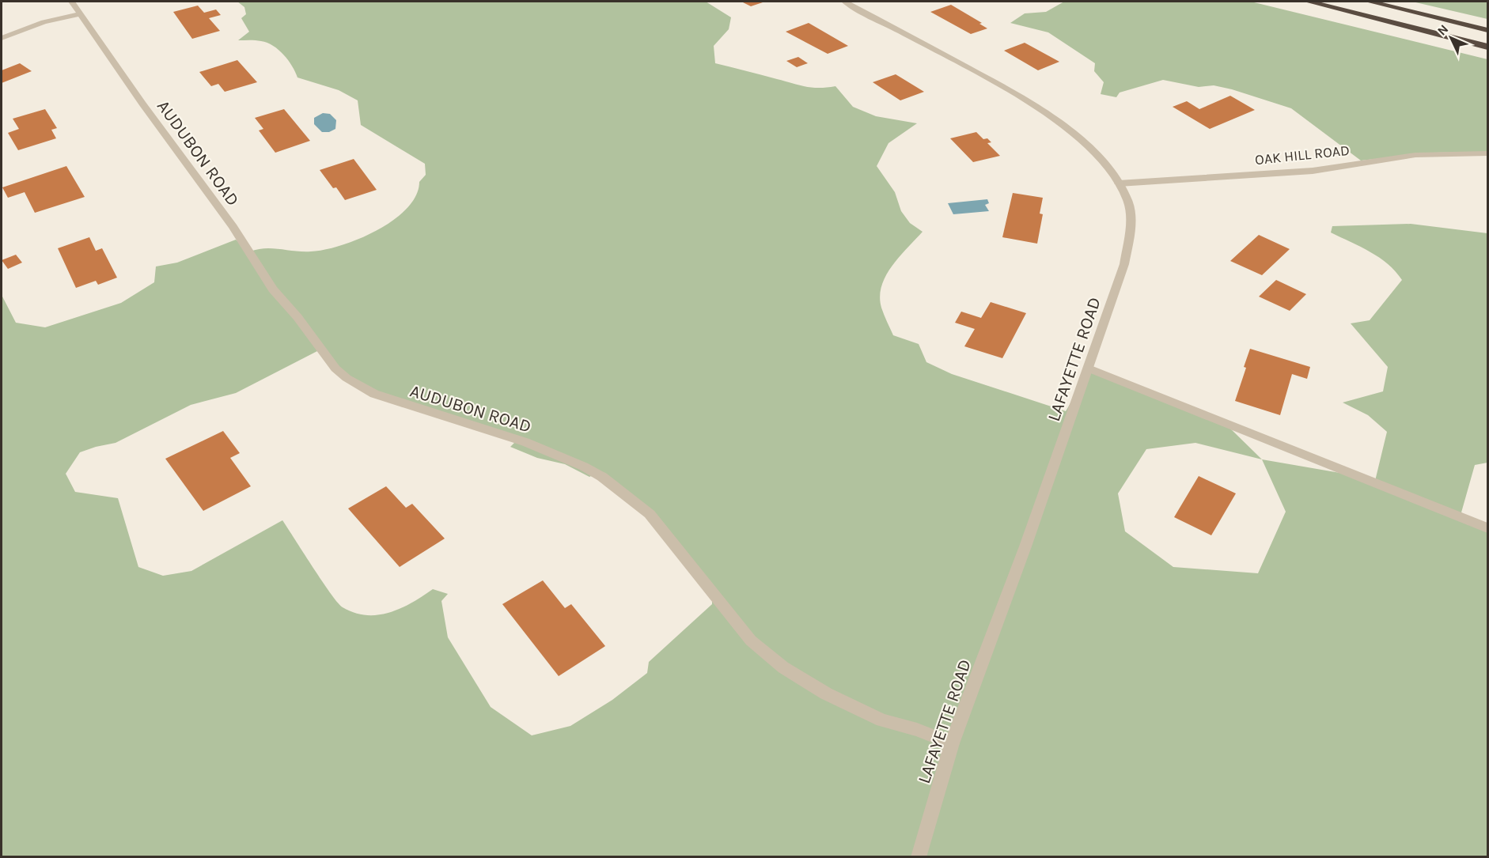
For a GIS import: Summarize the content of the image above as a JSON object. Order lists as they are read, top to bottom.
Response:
{
  "streets": {
    "street": ["AUDUBON ROAD", "OAK HILL ROAD", "LAFAYETTE ROAD"]
  },
  "crossings": [
    ["AUDUBON ROAD", "LAFAYETTE ROAD"],
    ["OAK HILL ROAD", "LAFAYETTE ROAD"]
  ],
  "north": "top left"
}
